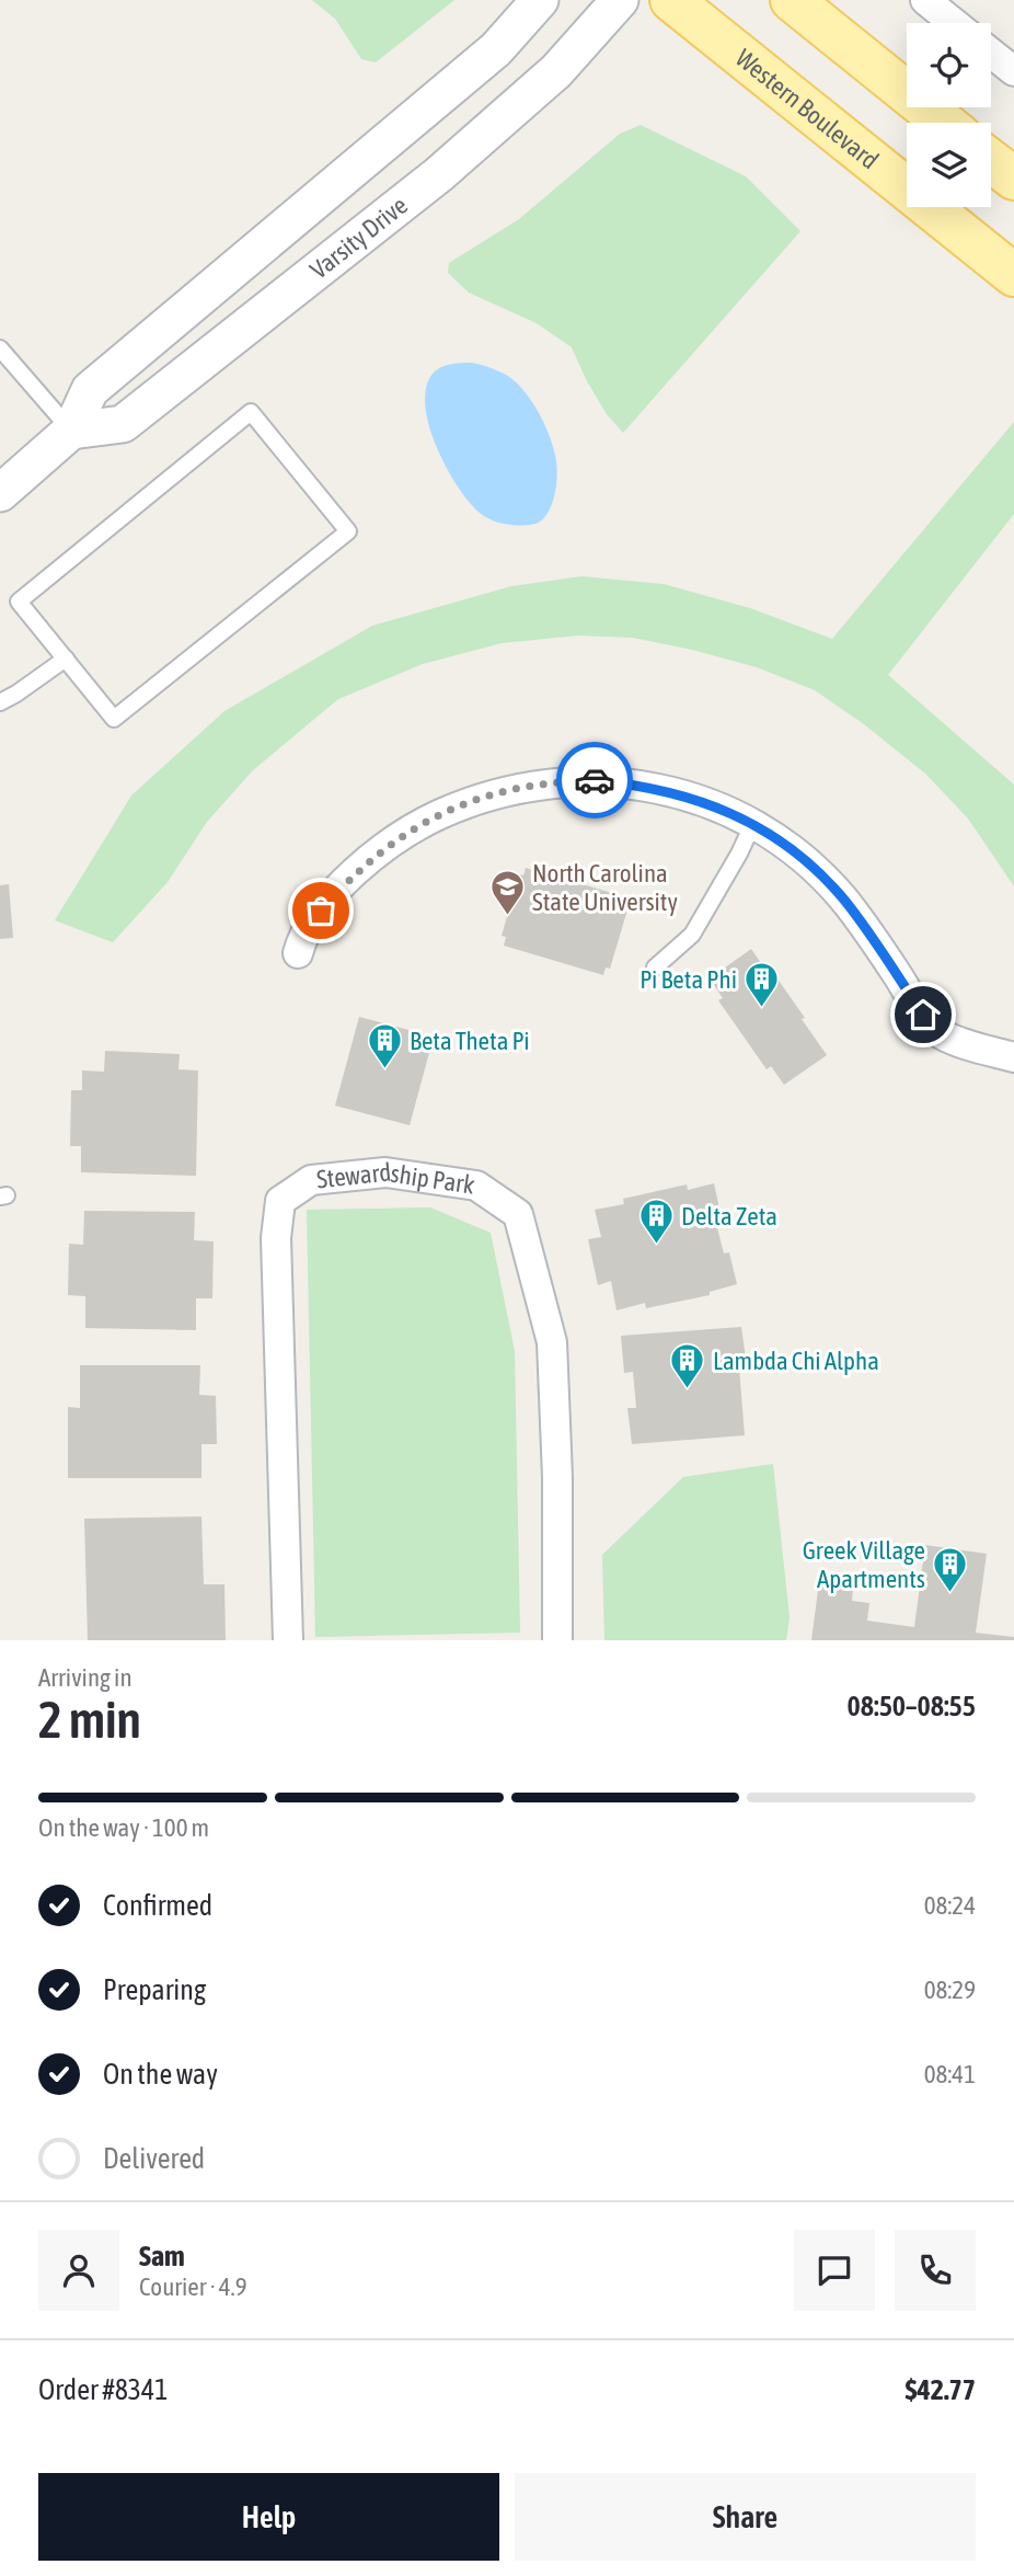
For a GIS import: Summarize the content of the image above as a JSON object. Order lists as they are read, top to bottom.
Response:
{
  "streets": {
    "main road": ["Western Boulevard"],
    "street": ["Varsity Drive", "Stewardship Park"]
  },
  "places": {
    "school or university": ["North Carolina State University"],
    "building": [
      "Pi Beta Phi",
      "Beta Theta Pi",
      "Delta Zeta",
      "Lambda Chi Alpha",
      "Greek Village Apartments"
    ]
  },
  "page": {
    "heading": ["2 min", "Arriving in", "08:50–08:55"],
    "panel": [
      "Sam",
      "Courier · 4.9",
      "Order #8341",
      "$42.77"
    ],
    "bar": "On the way · 100 m",
    "list": [
      ["Confirmed", "08:24"],
      ["Preparing", "08:29"],
      ["On the way", "08:41"],
      "Delivered"
    ],
    "buttons": ["Help", "Share"]
  }
}
